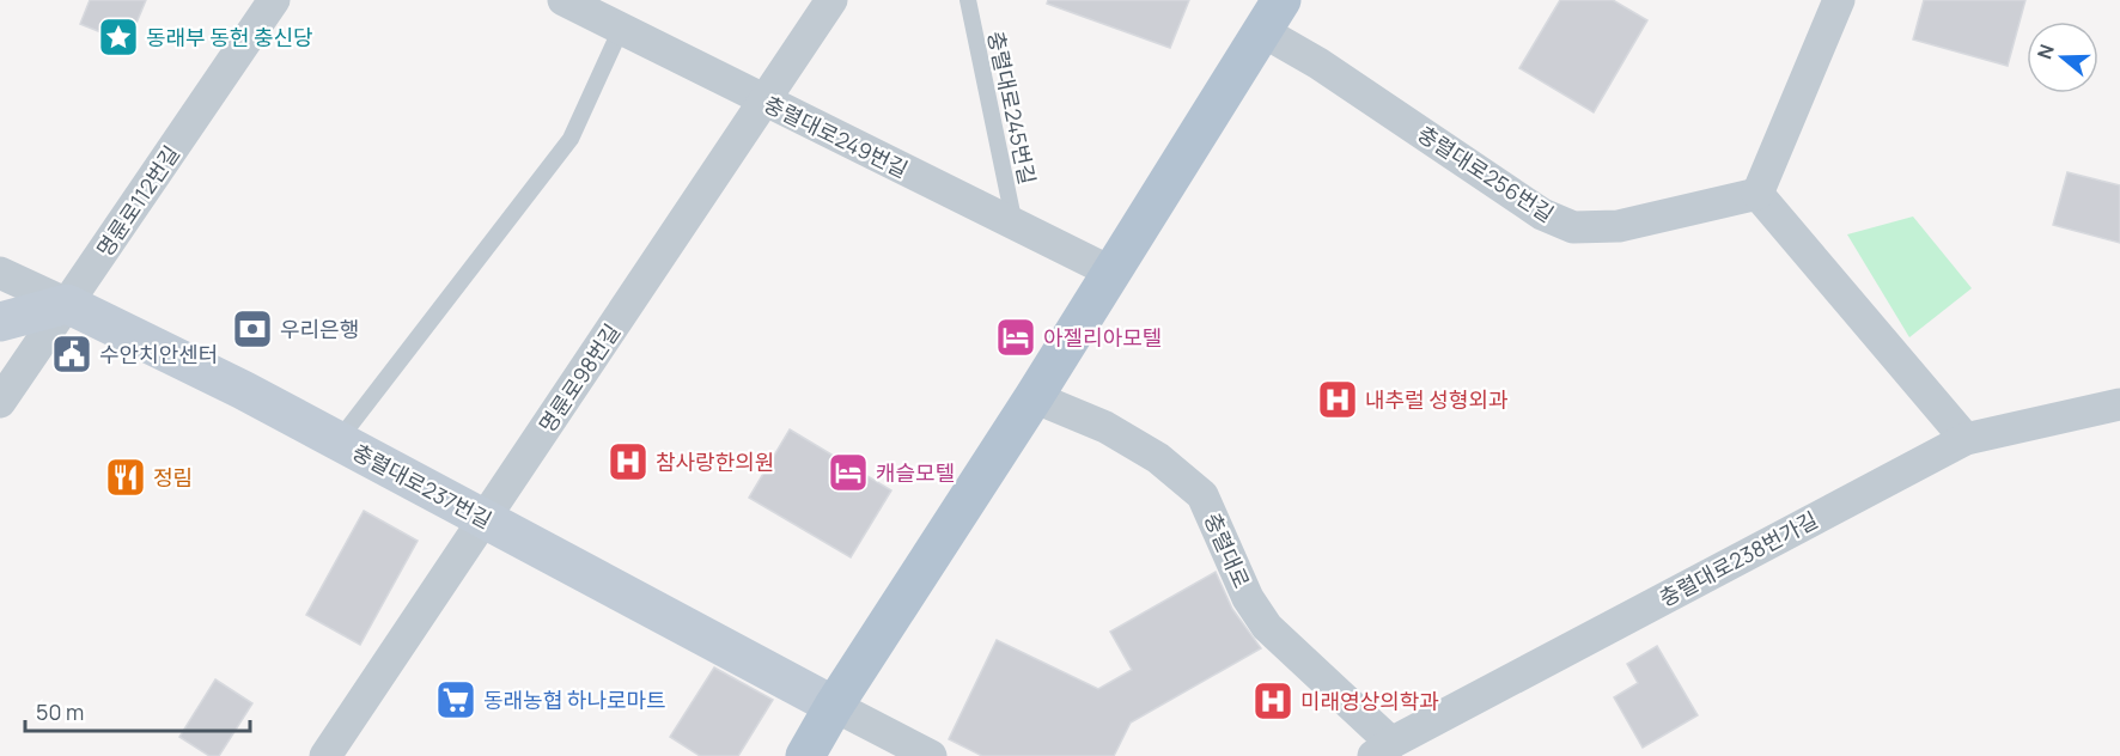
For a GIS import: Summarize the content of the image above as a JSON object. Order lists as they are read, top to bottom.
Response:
{
  "streets": {
    "street": [
      "충렬대로249번길",
      "충렬대로256번길",
      "명륜로112번길",
      "명륜로98번길",
      "충렬대로237번길",
      "충렬대로",
      "충렬대로238번가길"
    ],
    "lane": ["충렬대로245번길"]
  },
  "crossings": [
    ["충렬대로245번길", "충렬대로249번길"],
    ["충렬대로249번길", "명륜로98번길"],
    ["명륜로112번길", "충렬대로237번길"],
    ["명륜로98번길", "충렬대로237번길"],
    ["충렬대로", "충렬대로238번가길"]
  ],
  "places": {
    "place": ["동래부 동헌 충신당"],
    "bank": ["우리은행"],
    "hotel": ["아젤리아모텔", "캐슬모텔"],
    "public building": ["수안치안센터"],
    "hospital": ["내추럴 성형외과", "참사랑한의원", "미래영상의학과"],
    "restaurant": ["정림"],
    "supermarket": ["동래농협 하나로마트"]
  },
  "scale_bar": "50 m",
  "north": "left"
}
